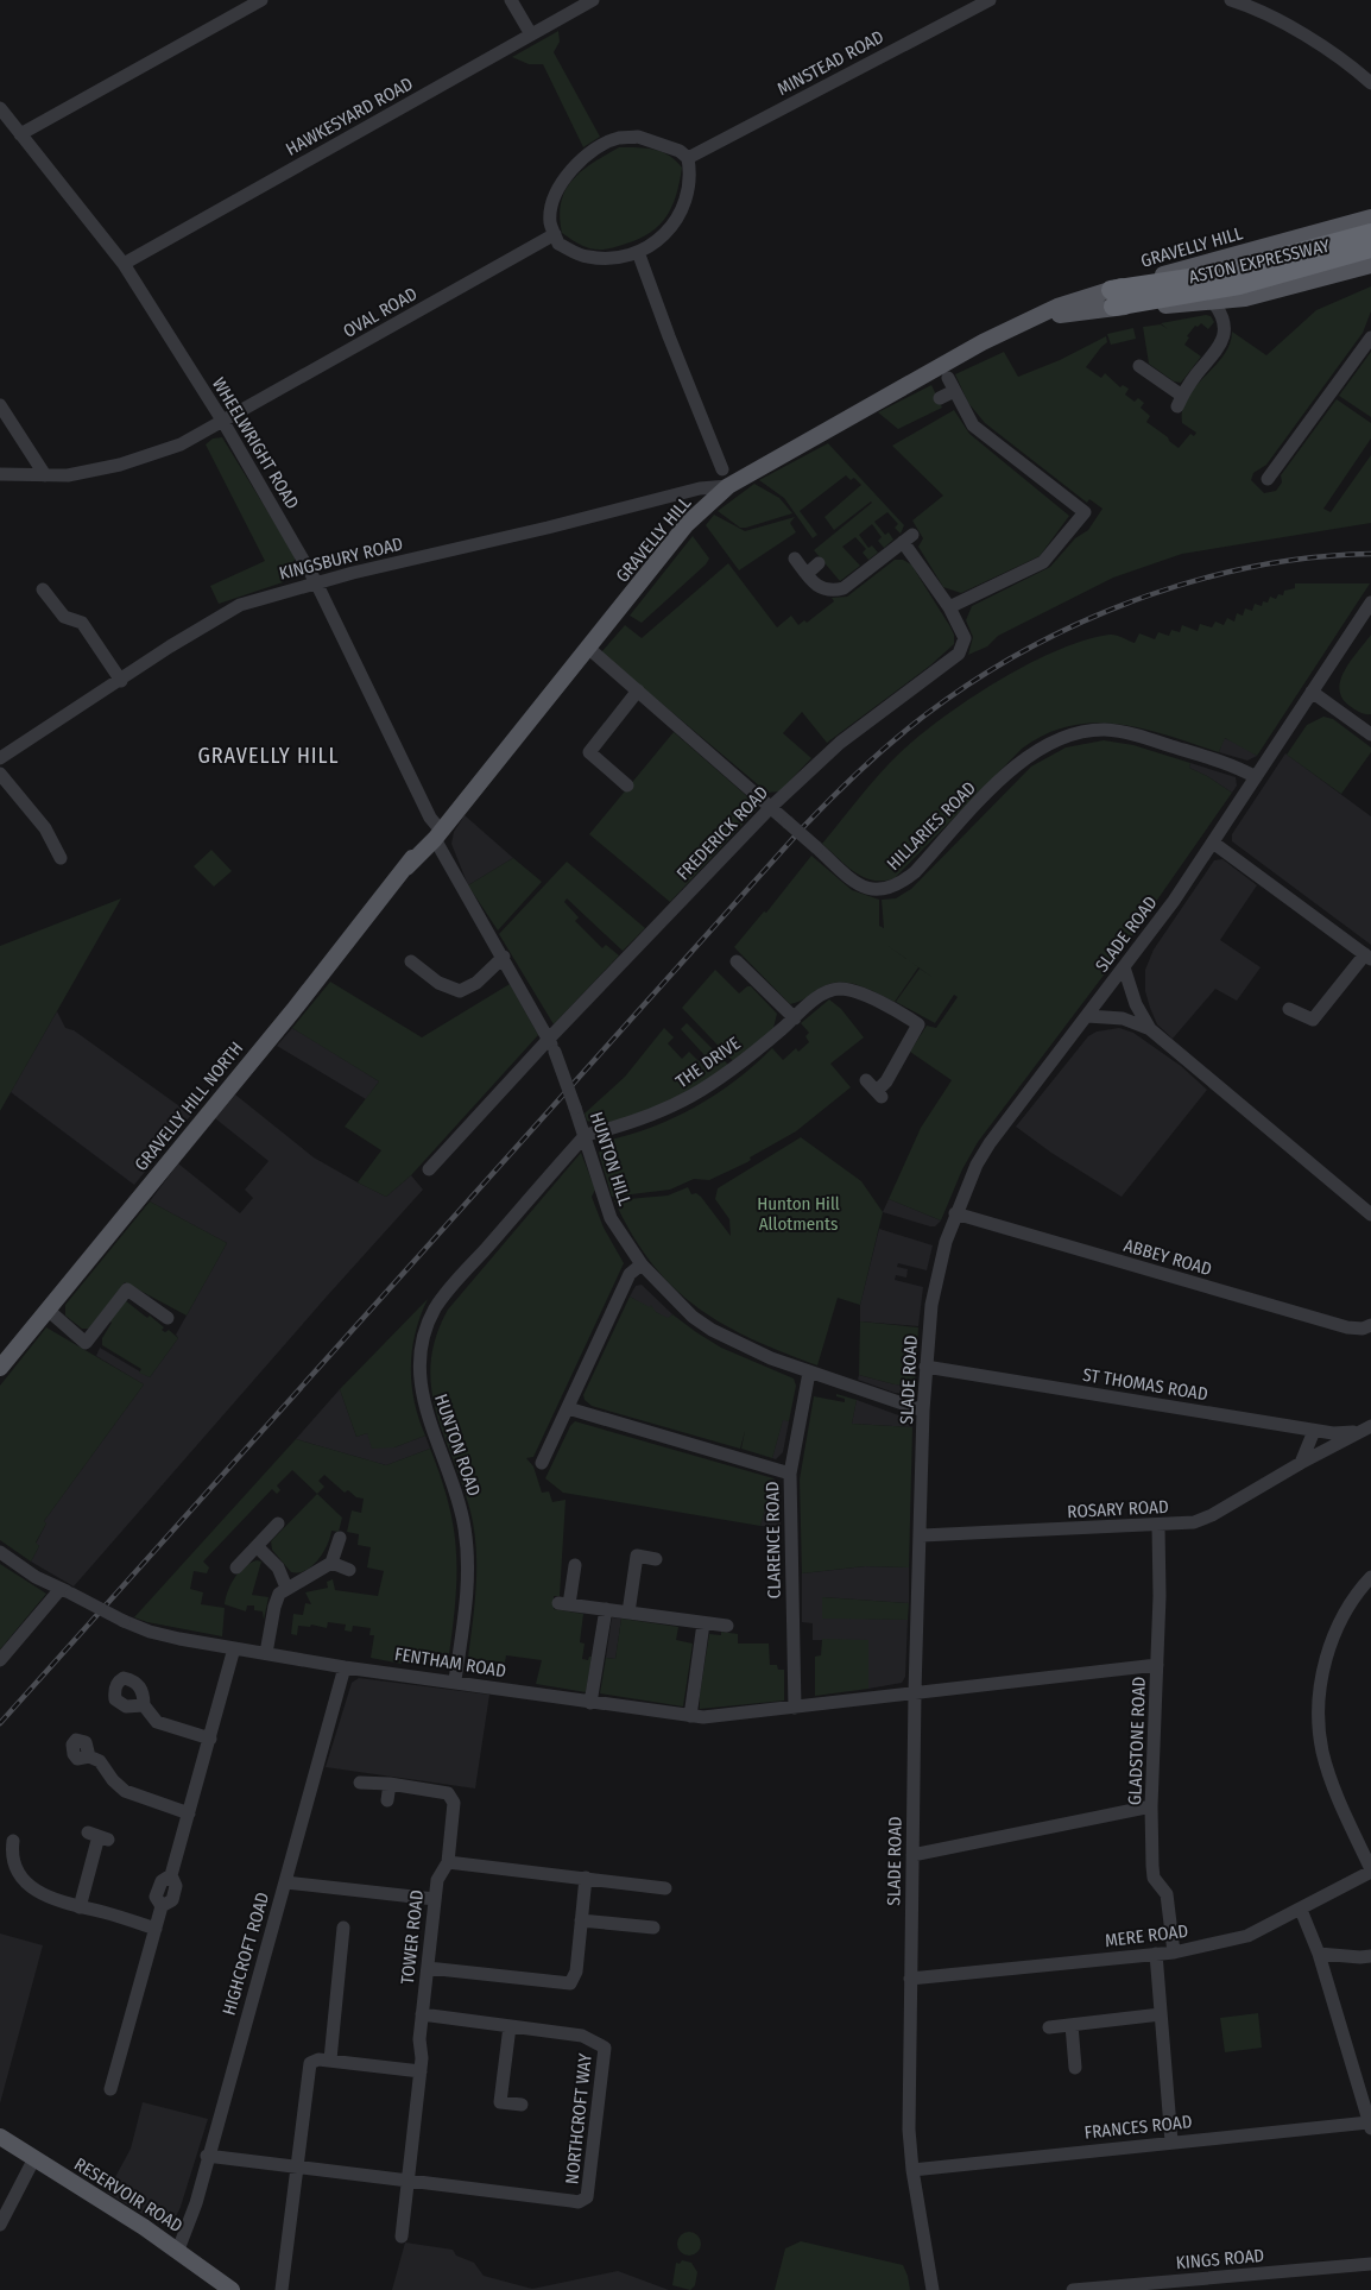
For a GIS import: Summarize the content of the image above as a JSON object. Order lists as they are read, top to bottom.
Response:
{
  "streets": {
    "highway": ["ASTON EXPRESSWAY"],
    "main road": ["GRAVELLY HILL", "GRAVELLY HILL NORTH", "RESERVOIR ROAD"],
    "street": [
      "MINSTEAD ROAD",
      "HAWKESYARD ROAD",
      "OVAL ROAD",
      "WHEELWRIGHT ROAD",
      "KINGSBURY ROAD",
      "HILLARIES ROAD",
      "FREDERICK ROAD",
      "SLADE ROAD",
      "THE DRIVE",
      "HUNTON HILL",
      "ABBEY ROAD",
      "ST THOMAS ROAD",
      "HUNTON ROAD",
      "ROSARY ROAD",
      "CLARENCE ROAD",
      "FENTHAM ROAD",
      "GLADSTONE ROAD",
      "MERE ROAD",
      "TOWER ROAD",
      "HIGHCROFT ROAD",
      "NORTHCROFT WAY",
      "FRANCES ROAD",
      "KINGS ROAD"
    ]
  },
  "crossings": [
    ["MINSTEAD ROAD", "OVAL ROAD"],
    ["HAWKESYARD ROAD", "WHEELWRIGHT ROAD"],
    ["GRAVELLY HILL", "ASTON EXPRESSWAY"],
    ["GRAVELLY HILL", "WHEELWRIGHT ROAD"],
    ["GRAVELLY HILL", "KINGSBURY ROAD"],
    ["GRAVELLY HILL", "HILLARIES ROAD"],
    ["GRAVELLY HILL", "GRAVELLY HILL NORTH"],
    ["GRAVELLY HILL", "HUNTON HILL"],
    ["OVAL ROAD", "WHEELWRIGHT ROAD"],
    ["WHEELWRIGHT ROAD", "KINGSBURY ROAD"],
    ["WHEELWRIGHT ROAD", "GRAVELLY HILL NORTH"],
    ["WHEELWRIGHT ROAD", "HUNTON HILL"],
    ["HILLARIES ROAD", "FREDERICK ROAD"],
    ["HILLARIES ROAD", "SLADE ROAD"],
    ["FREDERICK ROAD", "HUNTON HILL"],
    ["SLADE ROAD", "HUNTON HILL"],
    ["SLADE ROAD", "ABBEY ROAD"],
    ["SLADE ROAD", "ST THOMAS ROAD"],
    ["SLADE ROAD", "ROSARY ROAD"],
    ["SLADE ROAD", "FENTHAM ROAD"],
    ["SLADE ROAD", "MERE ROAD"],
    ["SLADE ROAD", "FRANCES ROAD"],
    ["THE DRIVE", "HUNTON HILL"],
    ["THE DRIVE", "HUNTON ROAD"],
    ["GRAVELLY HILL NORTH", "HUNTON HILL"],
    ["HUNTON HILL", "HUNTON ROAD"],
    ["HUNTON HILL", "CLARENCE ROAD"],
    ["ST THOMAS ROAD", "ROSARY ROAD"],
    ["HUNTON ROAD", "FENTHAM ROAD"],
    ["ROSARY ROAD", "GLADSTONE ROAD"],
    ["CLARENCE ROAD", "FENTHAM ROAD"],
    ["FENTHAM ROAD", "GLADSTONE ROAD"],
    ["FENTHAM ROAD", "HIGHCROFT ROAD"],
    ["GLADSTONE ROAD", "MERE ROAD"],
    ["TOWER ROAD", "NORTHCROFT WAY"],
    ["HIGHCROFT ROAD", "RESERVOIR ROAD"]
  ],
  "districts": ["GRAVELLY HILL"],
  "parks": ["Hunton Hill Allotments"]
}
